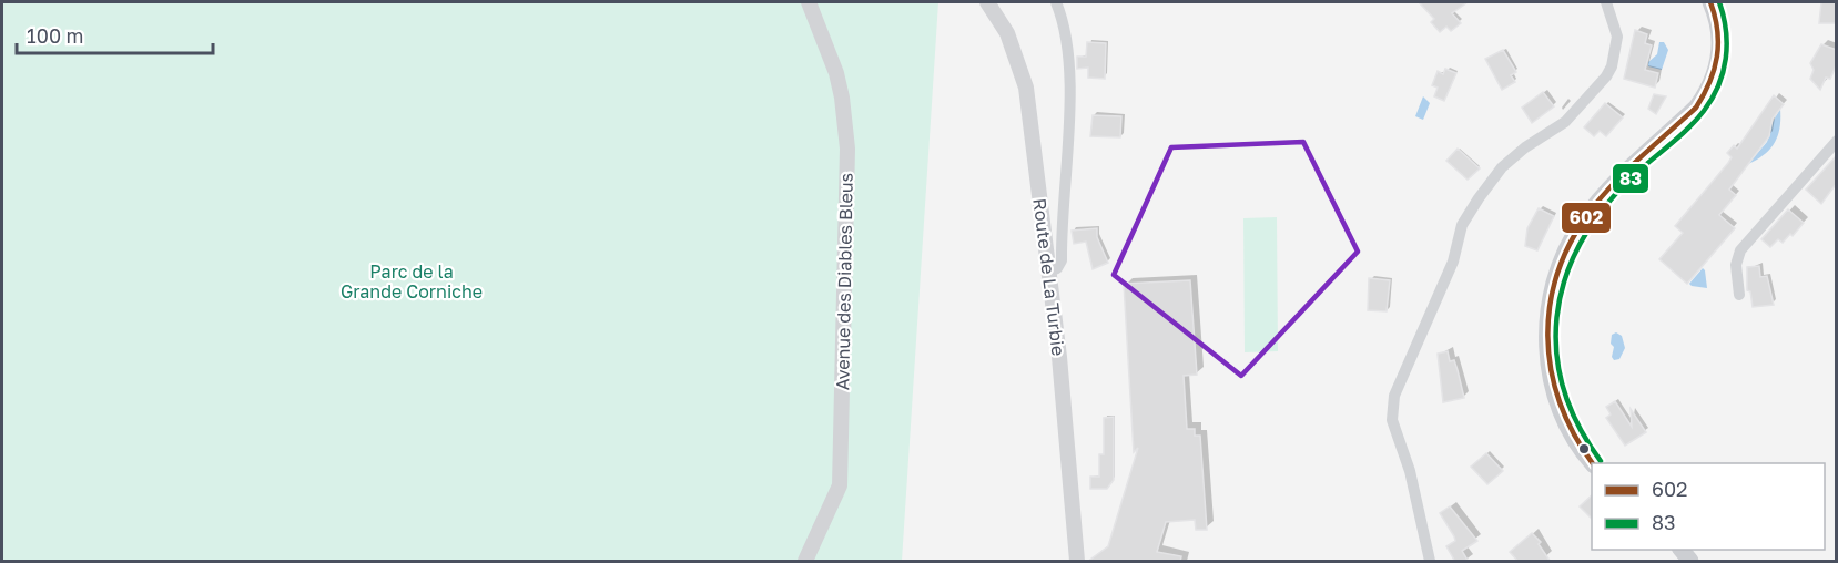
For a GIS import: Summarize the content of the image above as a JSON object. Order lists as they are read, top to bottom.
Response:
{
  "streets": {
    "main road": ["Route de La Turbie", "Avenue des Diables Bleus"]
  },
  "parks": ["Parc de la Grande Corniche"],
  "lines": ["transit line 602", "transit line 83"],
  "legend": ["602", "83"],
  "scale_bar": "100 m"
}
